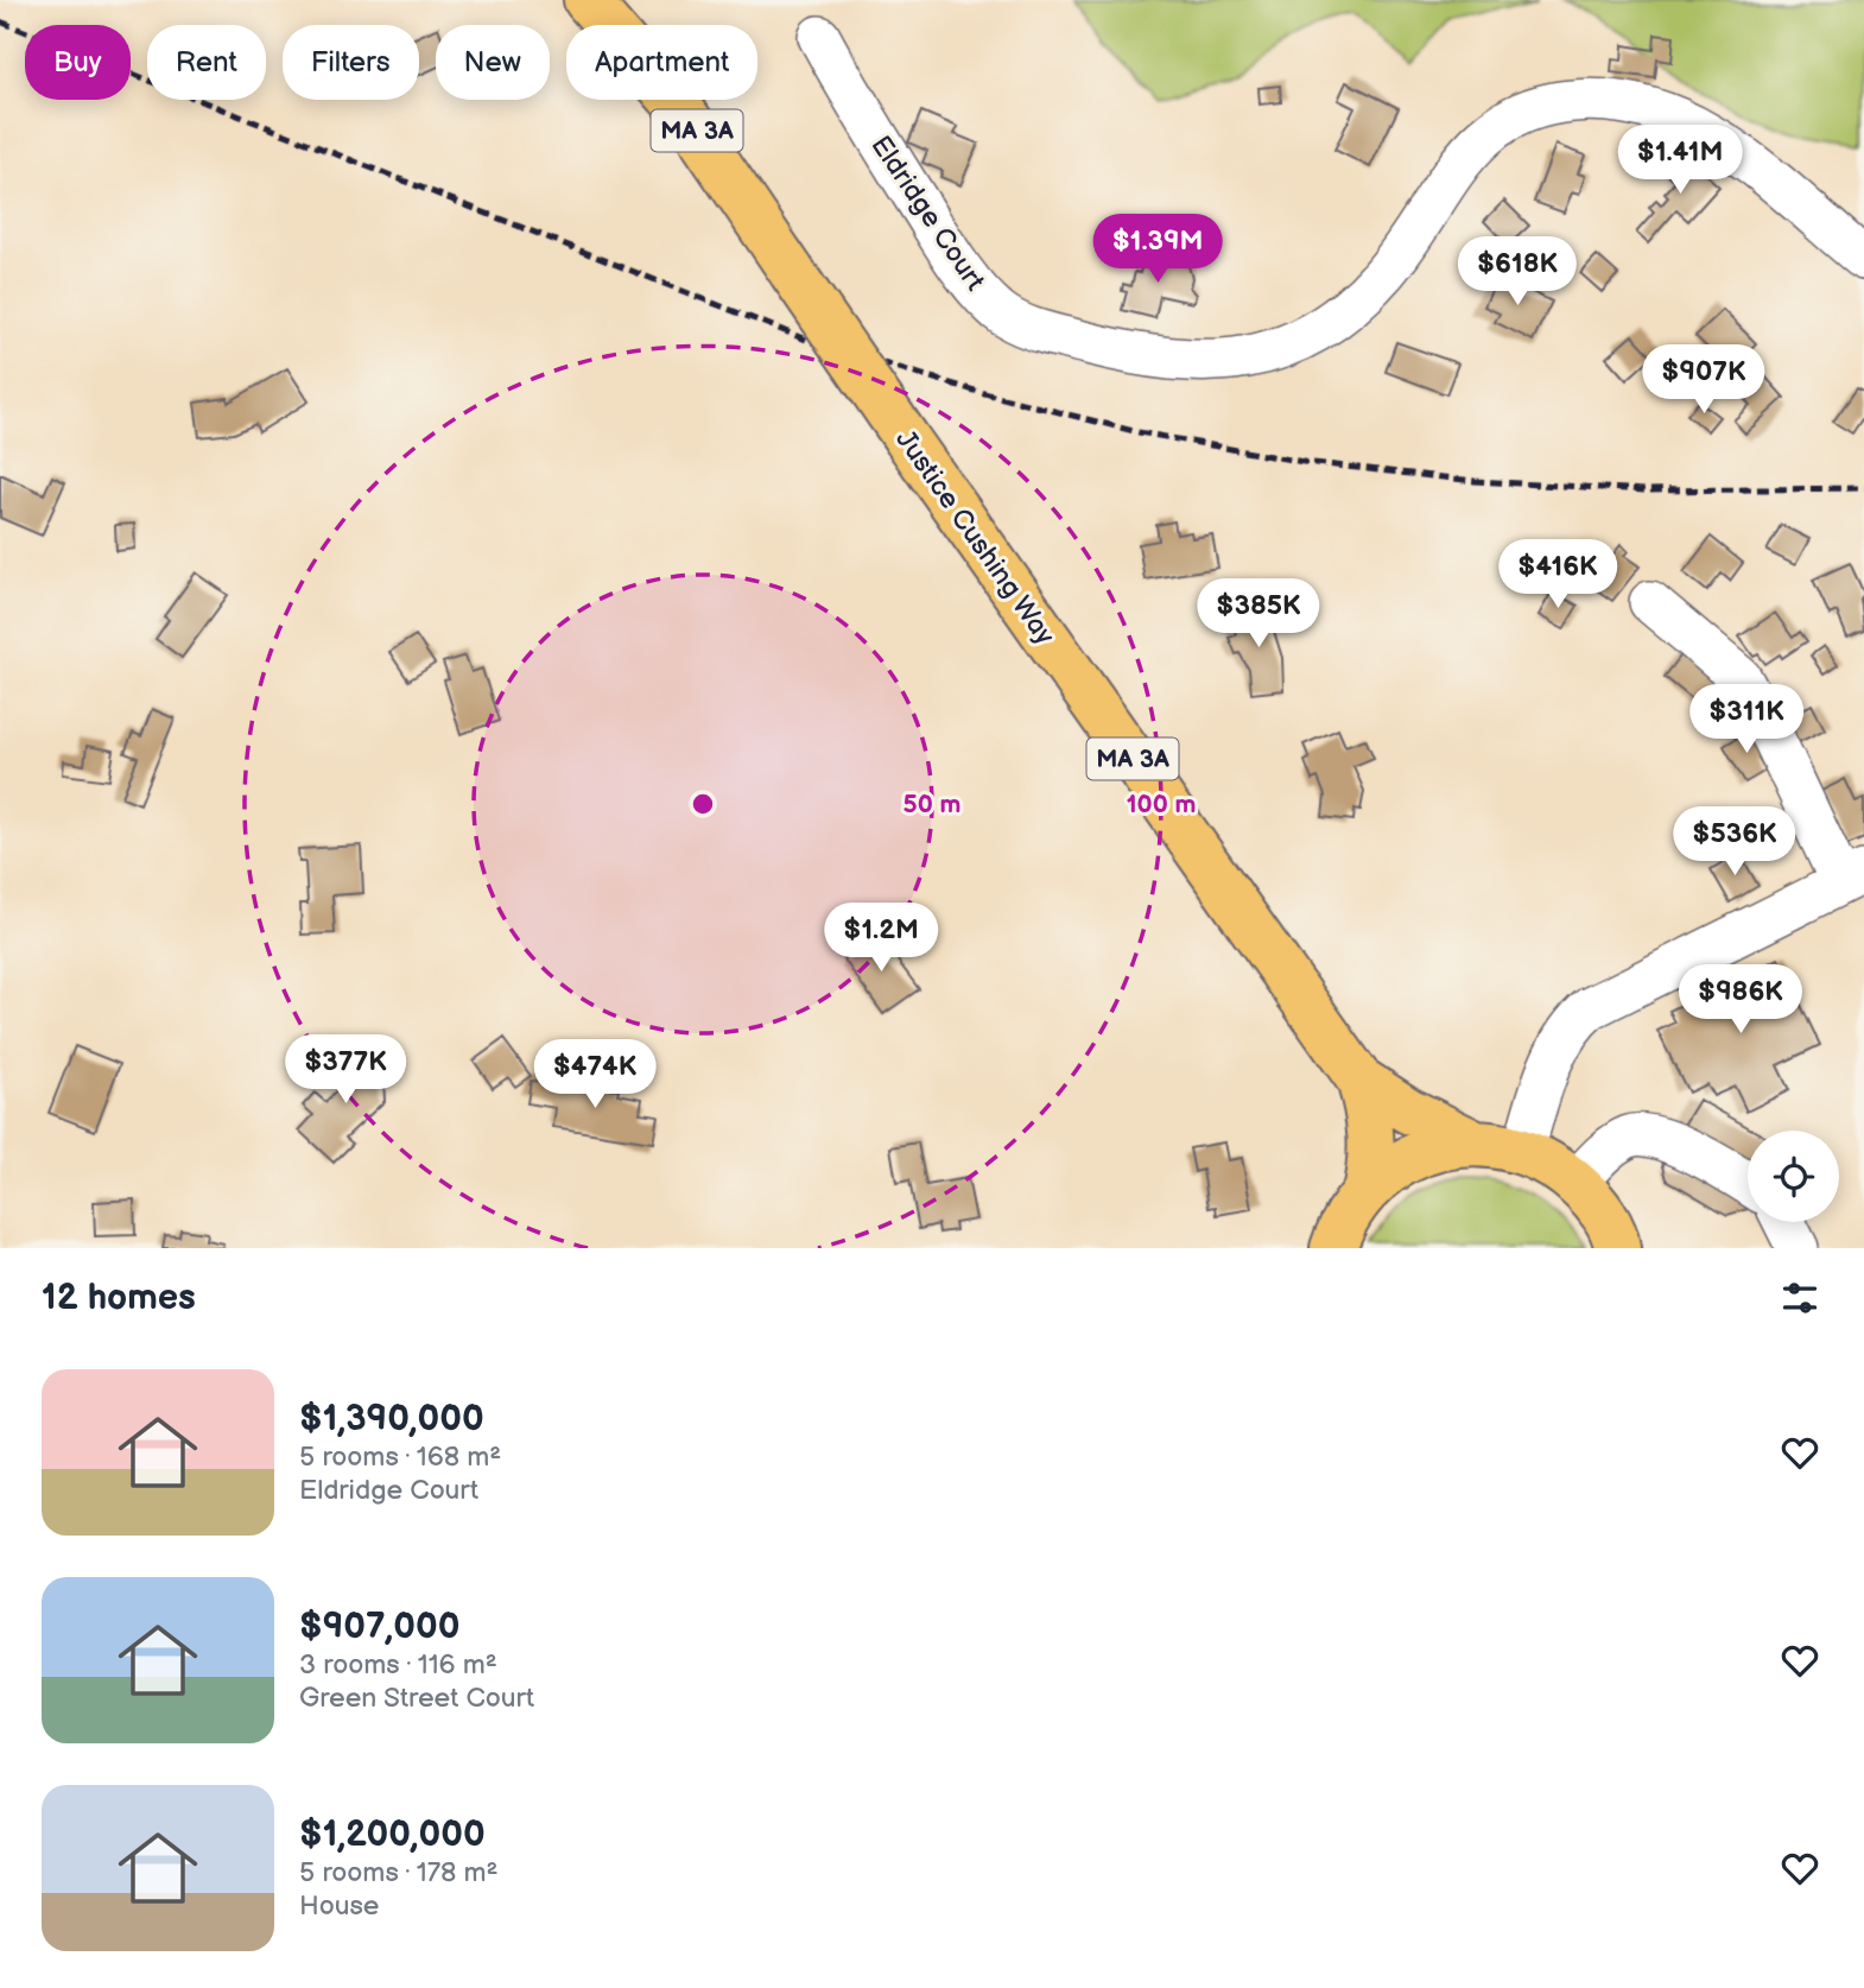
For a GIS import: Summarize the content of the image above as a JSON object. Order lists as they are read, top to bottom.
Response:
{
  "streets": {
    "main road": ["MA 3A", "Justice Cushing Way"],
    "street": ["Eldridge Court"]
  },
  "crossings": [
    ["MA 3A", "Justice Cushing Way"]
  ],
  "page": {
    "chip": [
      "Buy",
      "Rent",
      "Filters",
      "New",
      "Apartment"
    ],
    "price": [
      "$1.41M",
      "$1.39M",
      "$618K",
      "$907K",
      "$416K",
      "$385K",
      "$311K",
      "$536K",
      "$1.2M",
      "$986K",
      "$377K",
      "$474K"
    ],
    "heading": "12 homes",
    "list": [
      {
        "name": "$1,390,000",
        "note": "5 rooms · 168 m² · Eldridge Court"
      },
      {
        "name": "$907,000",
        "note": "3 rooms · 116 m² · Green Street Court"
      },
      {
        "name": "$1,200,000",
        "note": "5 rooms · 178 m² · House"
      }
    ]
  },
  "rings": ["50 m", "100 m"]
}
